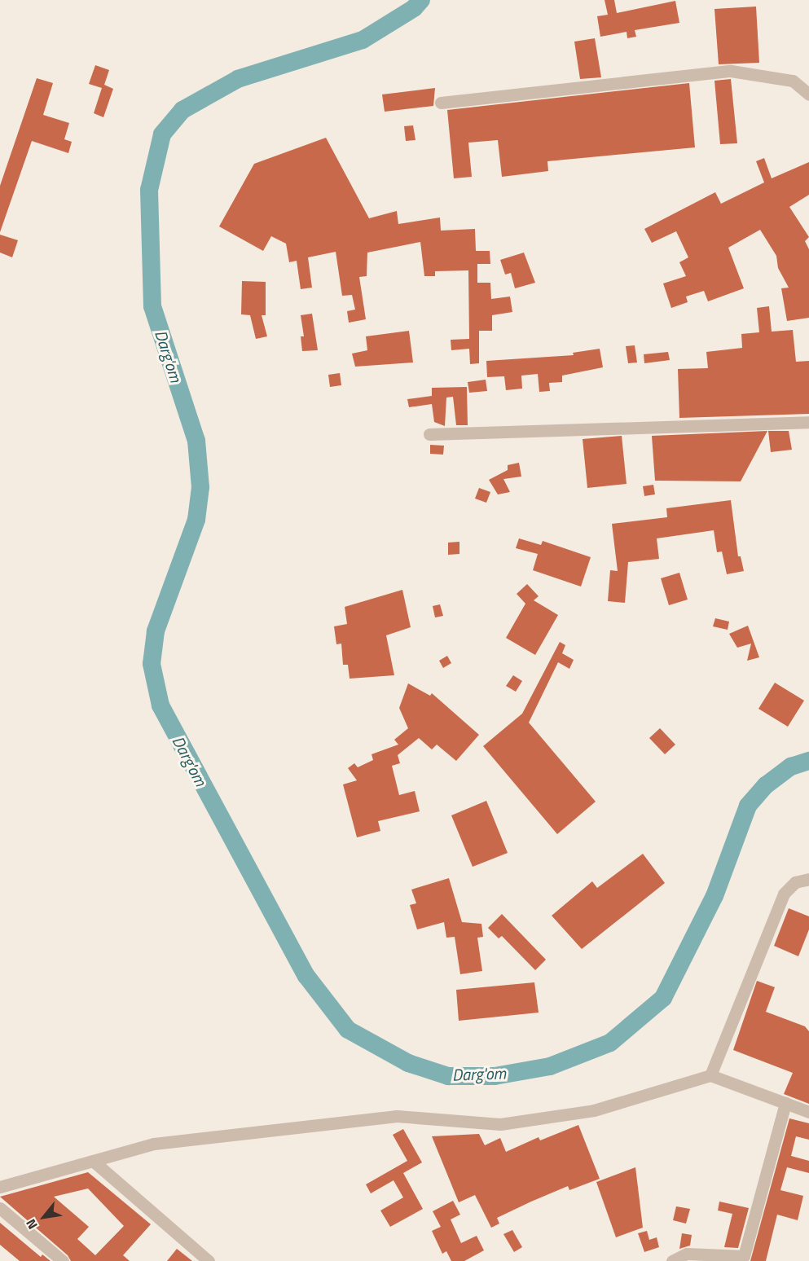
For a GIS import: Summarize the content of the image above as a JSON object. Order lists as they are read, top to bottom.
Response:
{
  "water": ["Darg'om"],
  "north": "bottom left"
}
